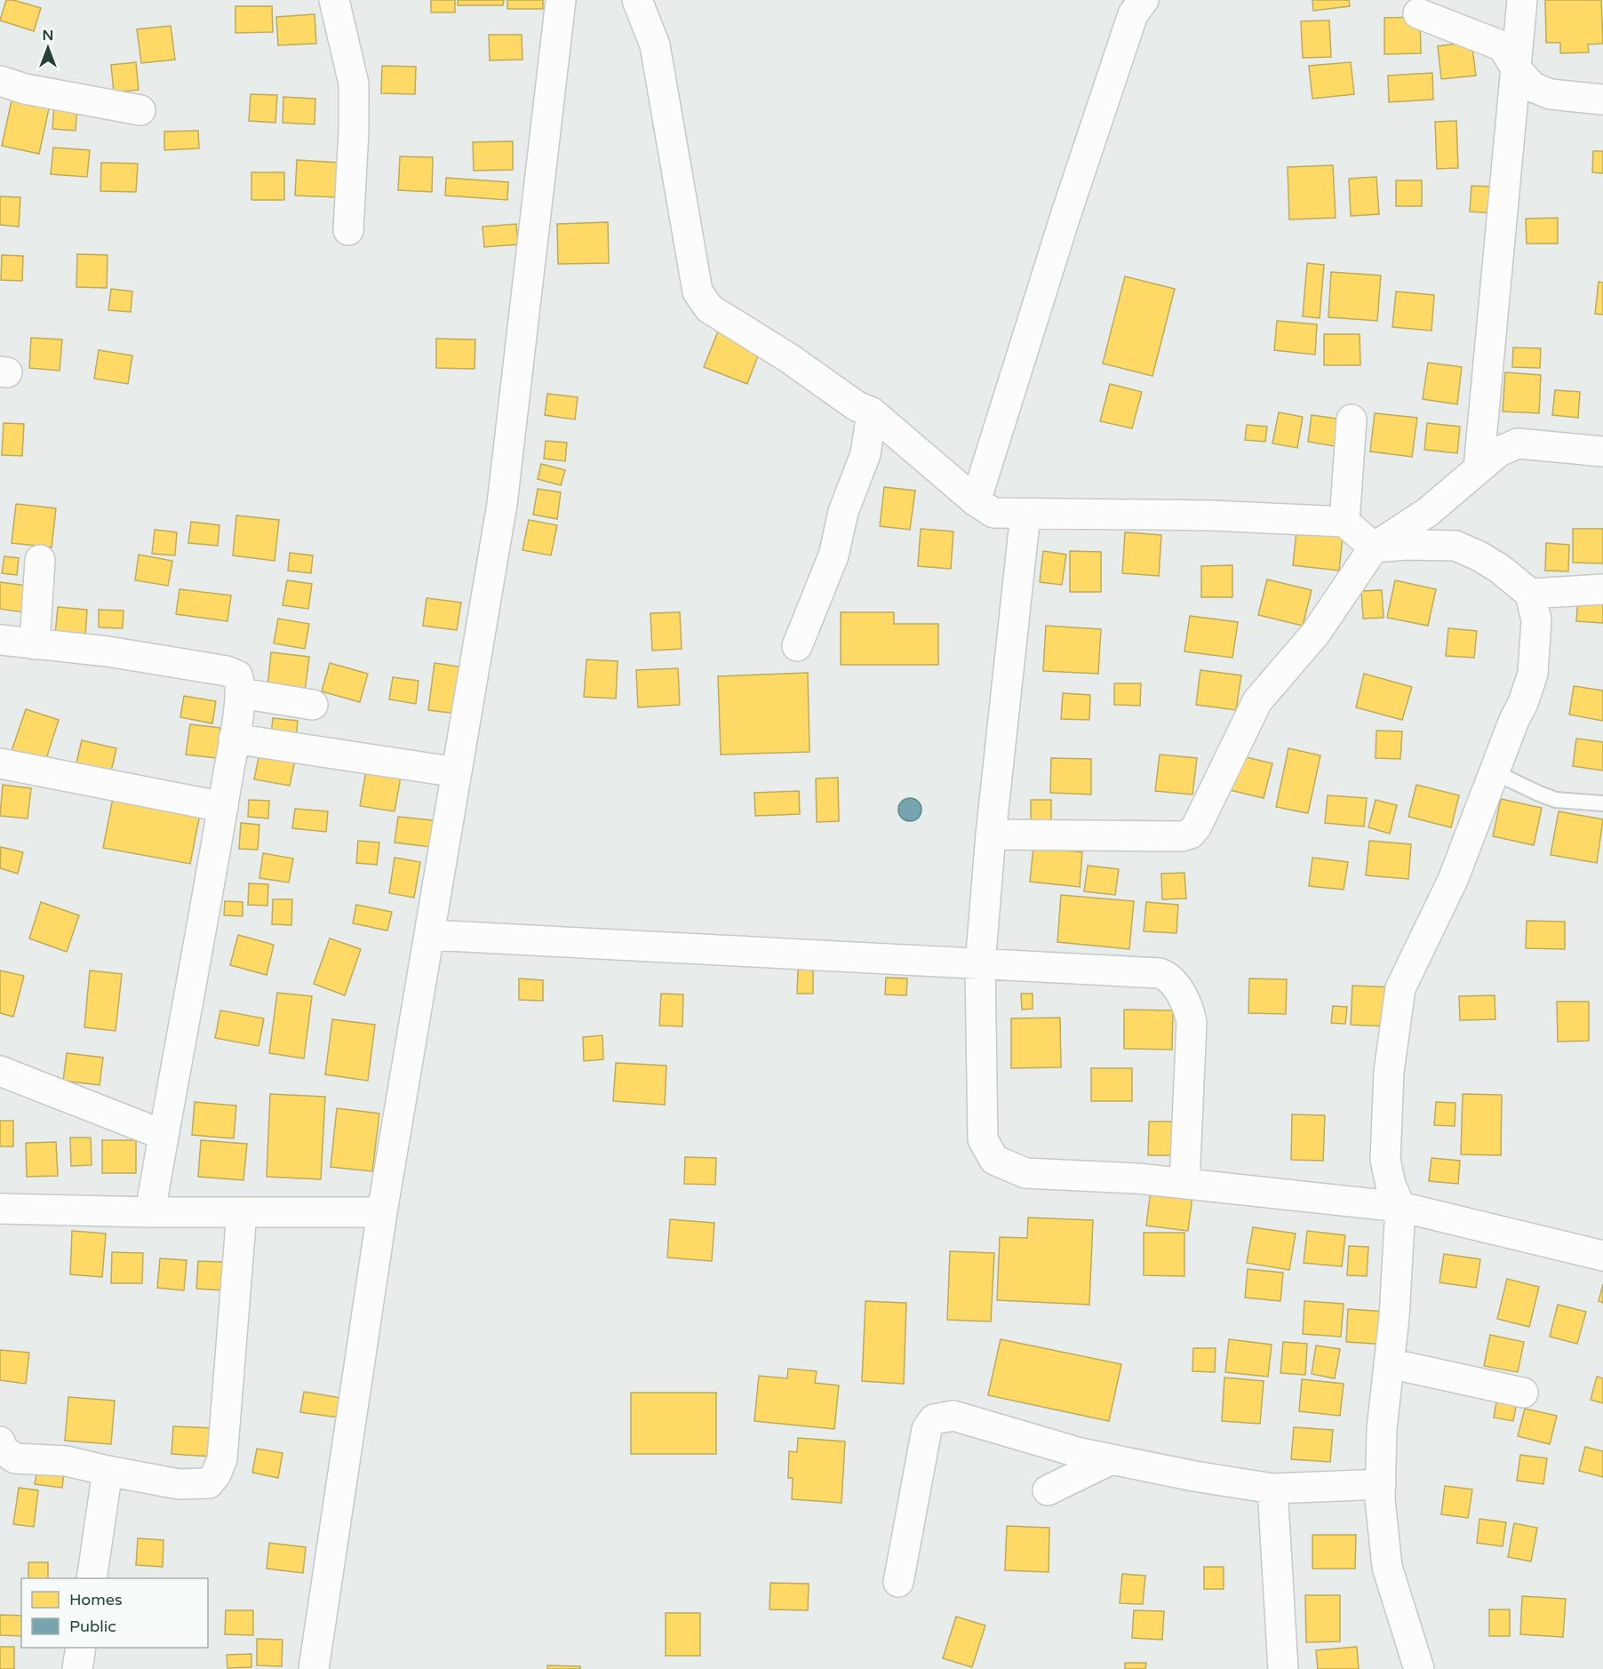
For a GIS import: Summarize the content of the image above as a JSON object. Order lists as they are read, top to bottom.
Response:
{
  "legend": ["Homes", "Public"],
  "north": "top"
}
